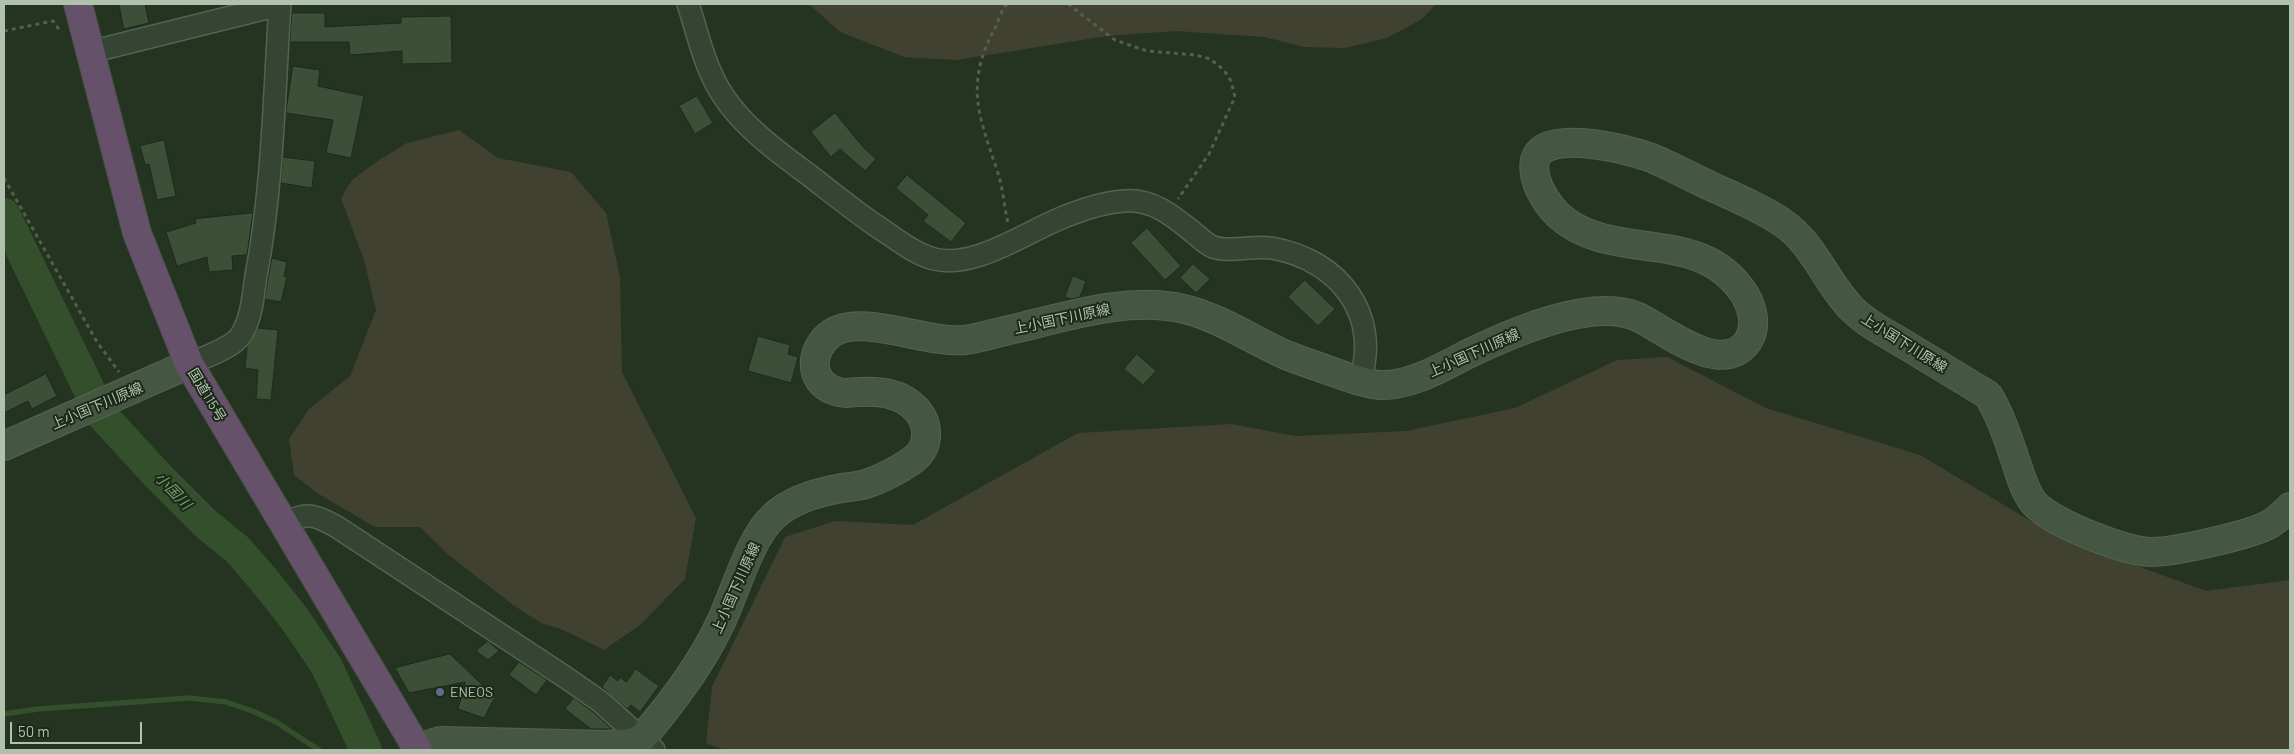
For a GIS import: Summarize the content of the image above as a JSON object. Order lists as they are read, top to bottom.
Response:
{
  "streets": {
    "highway": ["国道115号"],
    "main road": ["上小国下川原線"]
  },
  "crossings": [
    ["上小国下川原線", "国道115号"]
  ],
  "water": ["小国川"],
  "places": ["ENEOS"],
  "scale_bar": "50 m"
}
